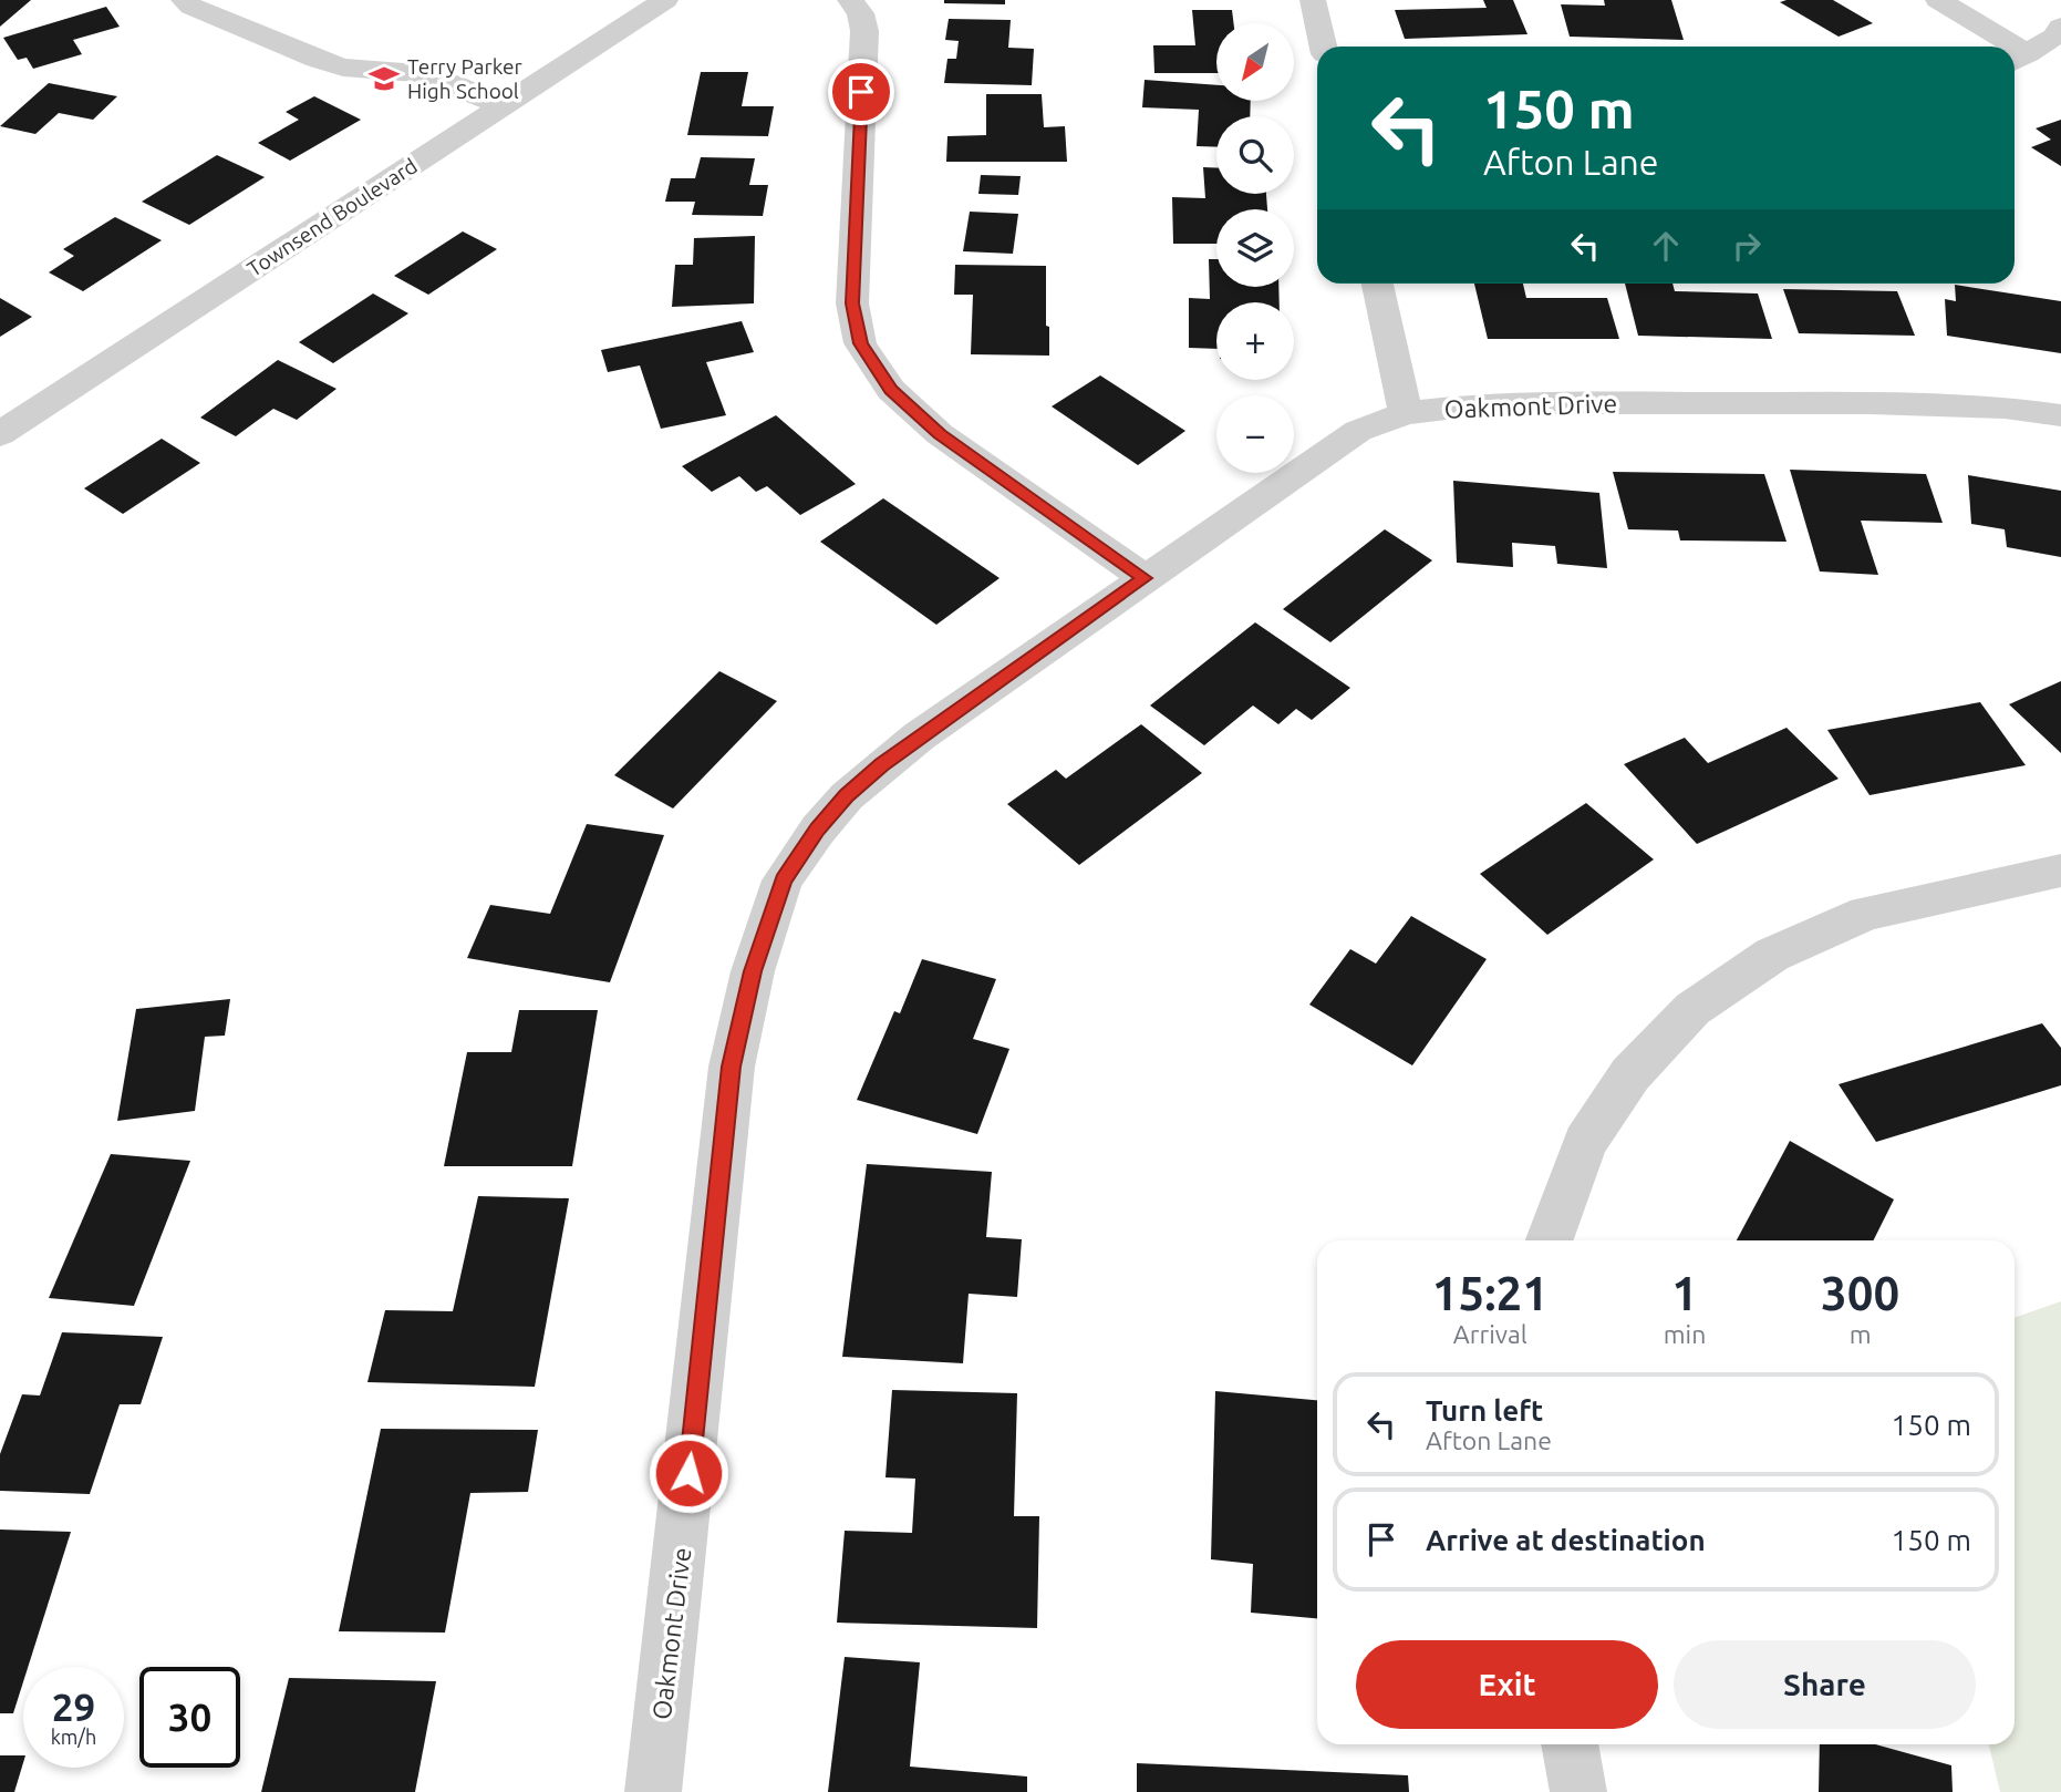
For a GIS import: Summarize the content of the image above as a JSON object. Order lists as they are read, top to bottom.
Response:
{
  "streets": {
    "street": ["Townsend Boulevard", "Oakmont Drive"]
  },
  "places": {
    "school or university": ["Terry Parker High School"]
  },
  "north": "bottom left",
  "page": {
    "map_buttons": ["+", "−"],
    "turn": ["150 m", "Afton Lane"],
    "eta": [
      "15:21",
      "Arrival",
      "1",
      "min",
      "300",
      "m"
    ],
    "list": [
      {
        "name": "Turn left",
        "note": "Afton Lane",
        "value": "150 m"
      },
      {
        "name": "Arrive at destination",
        "value": "150 m"
      }
    ],
    "buttons": ["Exit", "Share"],
    "speed": "29 km/h",
    "limit": "30"
  }
}
